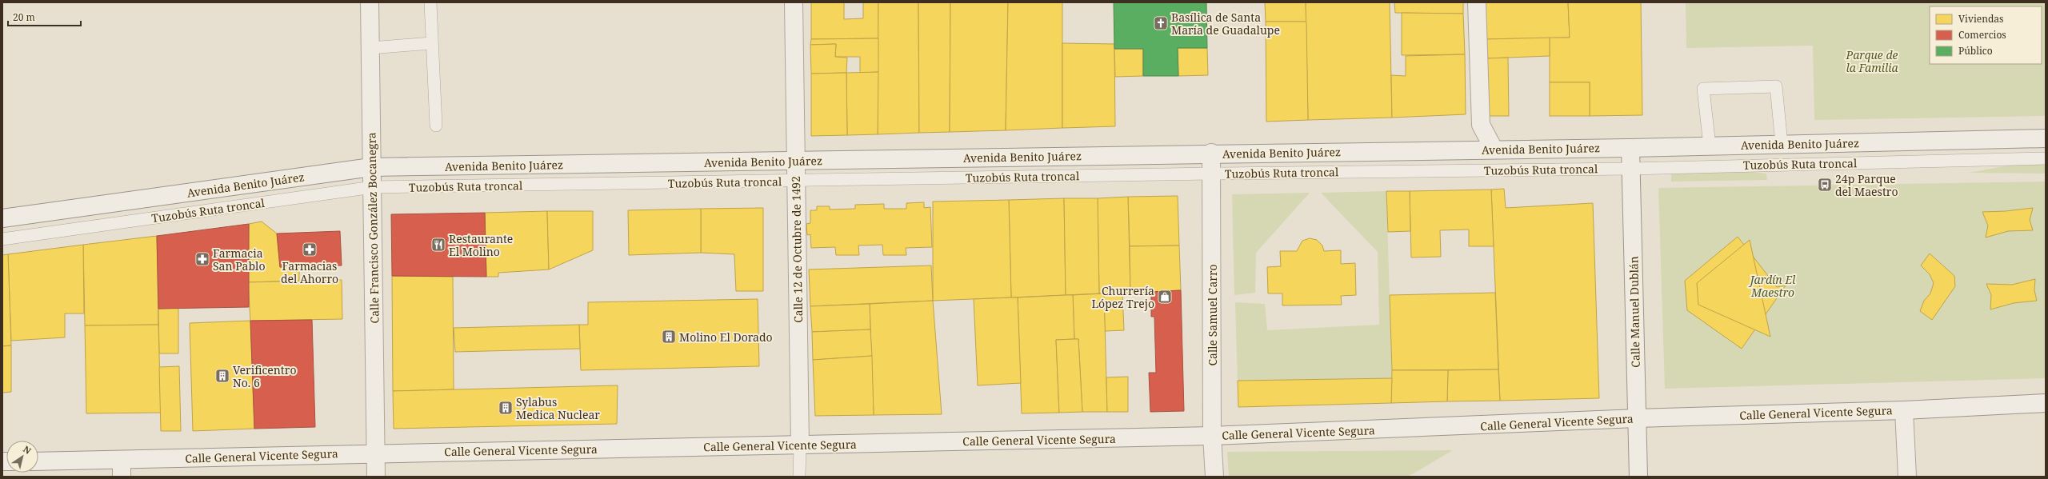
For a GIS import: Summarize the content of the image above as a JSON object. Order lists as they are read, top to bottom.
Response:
{
  "streets": {
    "street": [
      "Avenida Benito Juárez",
      "Calle Francisco González Bocanegra",
      "Calle 12 de Octubre de 1492",
      "Calle Manuel Dublán",
      "Calle Samuel Carro",
      "Calle General Vicente Segura"
    ],
    "lane": ["Tuzobús Ruta troncal"]
  },
  "crossings": [
    ["Avenida Benito Juárez", "Calle Francisco González Bocanegra"],
    ["Avenida Benito Juárez", "Calle 12 de Octubre de 1492"],
    ["Avenida Benito Juárez", "Calle Manuel Dublán"],
    ["Avenida Benito Juárez", "Calle Samuel Carro"],
    ["Tuzobús Ruta troncal", "Calle Francisco González Bocanegra"],
    ["Tuzobús Ruta troncal", "Calle 12 de Octubre de 1492"],
    ["Tuzobús Ruta troncal", "Calle Manuel Dublán"],
    ["Tuzobús Ruta troncal", "Calle Samuel Carro"],
    ["Calle Francisco González Bocanegra", "Calle General Vicente Segura"],
    ["Calle 12 de Octubre de 1492", "Calle General Vicente Segura"],
    ["Calle Manuel Dublán", "Calle General Vicente Segura"],
    ["Calle Samuel Carro", "Calle General Vicente Segura"]
  ],
  "parks": ["Parque de la Familia", "Jardín El Maestro"],
  "places": {
    "church": ["Basílica de Santa María de Guadalupe"],
    "bus stop": ["24p Parque del Maestro"],
    "restaurant": ["Restaurante El Molino"],
    "pharmacy": ["Farmacias del Ahorro", "Farmacia San Pablo"],
    "shop": ["Churrería López Trejo"],
    "building": ["Molino El Dorado", "Verificentro No. 6", "Sylabus Medica Nuclear"]
  },
  "legend": ["Viviendas", "Comercios", "Público"],
  "scale_bar": "20 m",
  "north": "top right"
}
